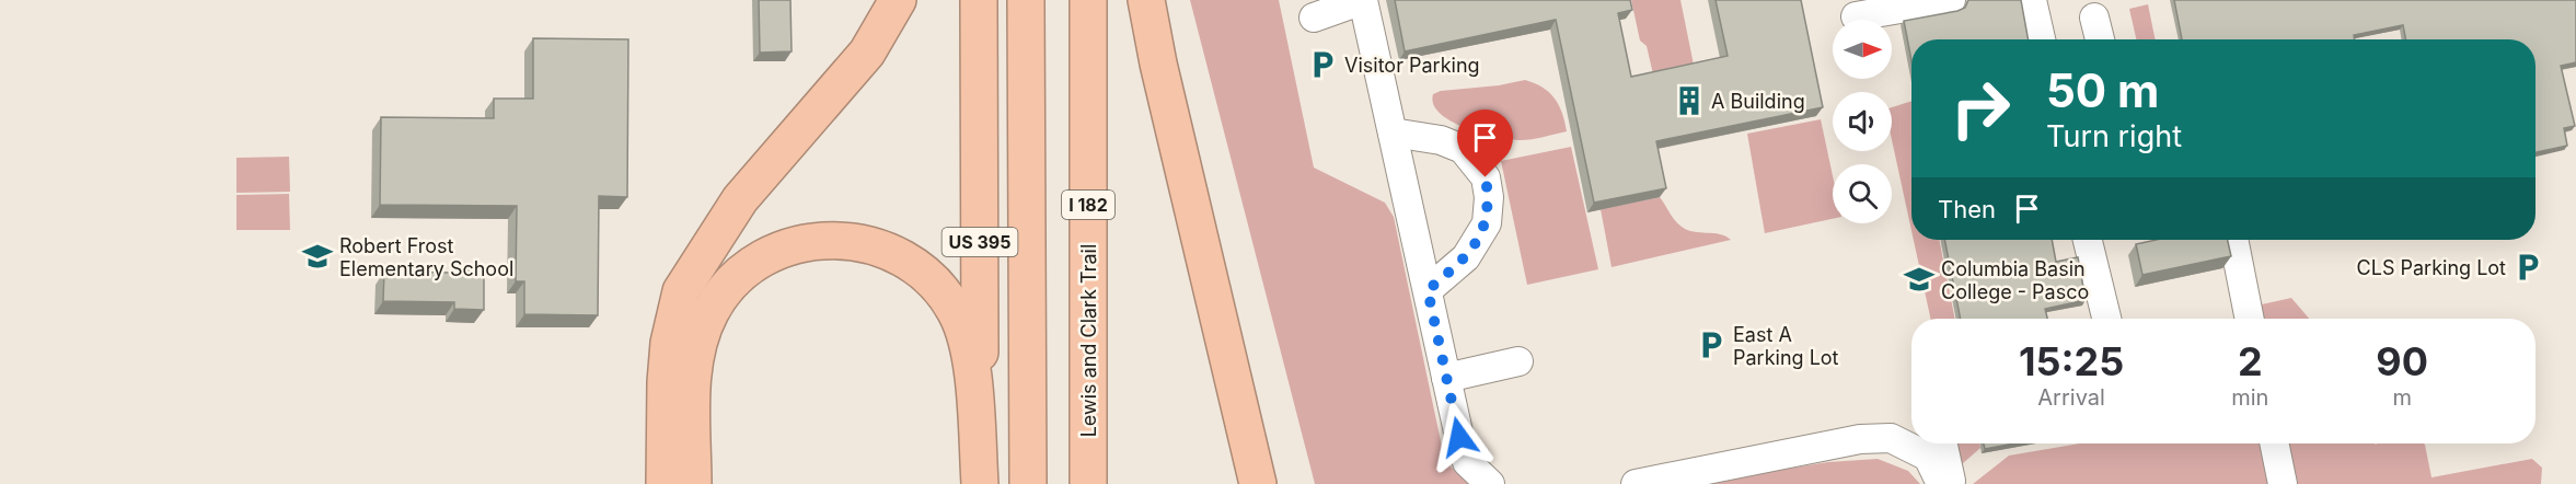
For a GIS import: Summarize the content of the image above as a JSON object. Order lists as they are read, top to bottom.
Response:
{
  "streets": {
    "highway": ["I 182", "US 395", "Lewis and Clark Trail"]
  },
  "places": {
    "parking": ["Visitor Parking", "CLS Parking Lot", "East A Parking Lot"],
    "building": ["A Building"],
    "school or university": ["Robert Frost Elementary School", "Columbia Basin College - Pasco"]
  },
  "north": "right",
  "page": {
    "turn": ["50 m", "Turn right"],
    "then": "Then",
    "eta": [
      "15:25",
      "Arrival",
      "2",
      "min",
      "90",
      "m"
    ]
  }
}
